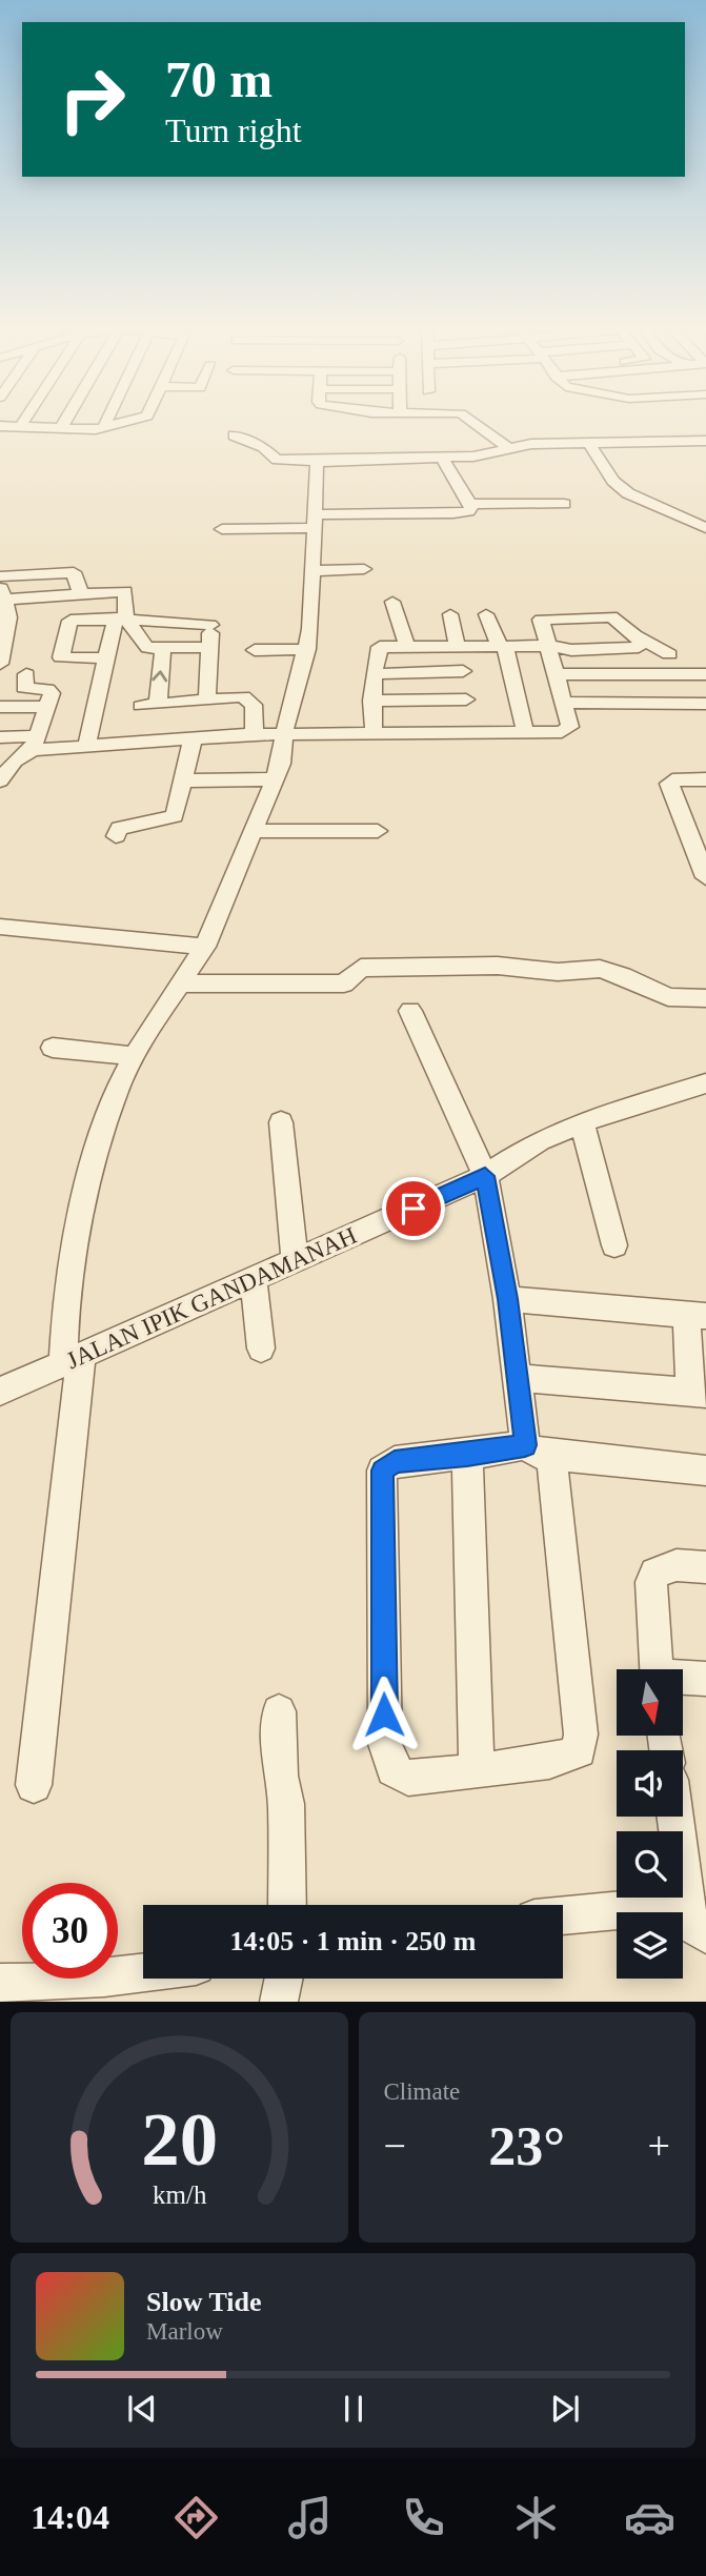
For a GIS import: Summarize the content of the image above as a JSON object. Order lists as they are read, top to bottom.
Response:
{
  "streets": {
    "street": ["JALAN IPIK GANDAMANAH"]
  },
  "north": "bottom",
  "page": {
    "turn": ["70 m", "Turn right"],
    "limit": "30",
    "trip": "14:05 · 1 min · 250 m",
    "tile": "Climate",
    "heat": ["−", "23°", "+"],
    "song": ["Slow Tide", "Marlow"],
    "tabs": "14:04",
    "gauge": ["20", "km/h"]
  }
}
